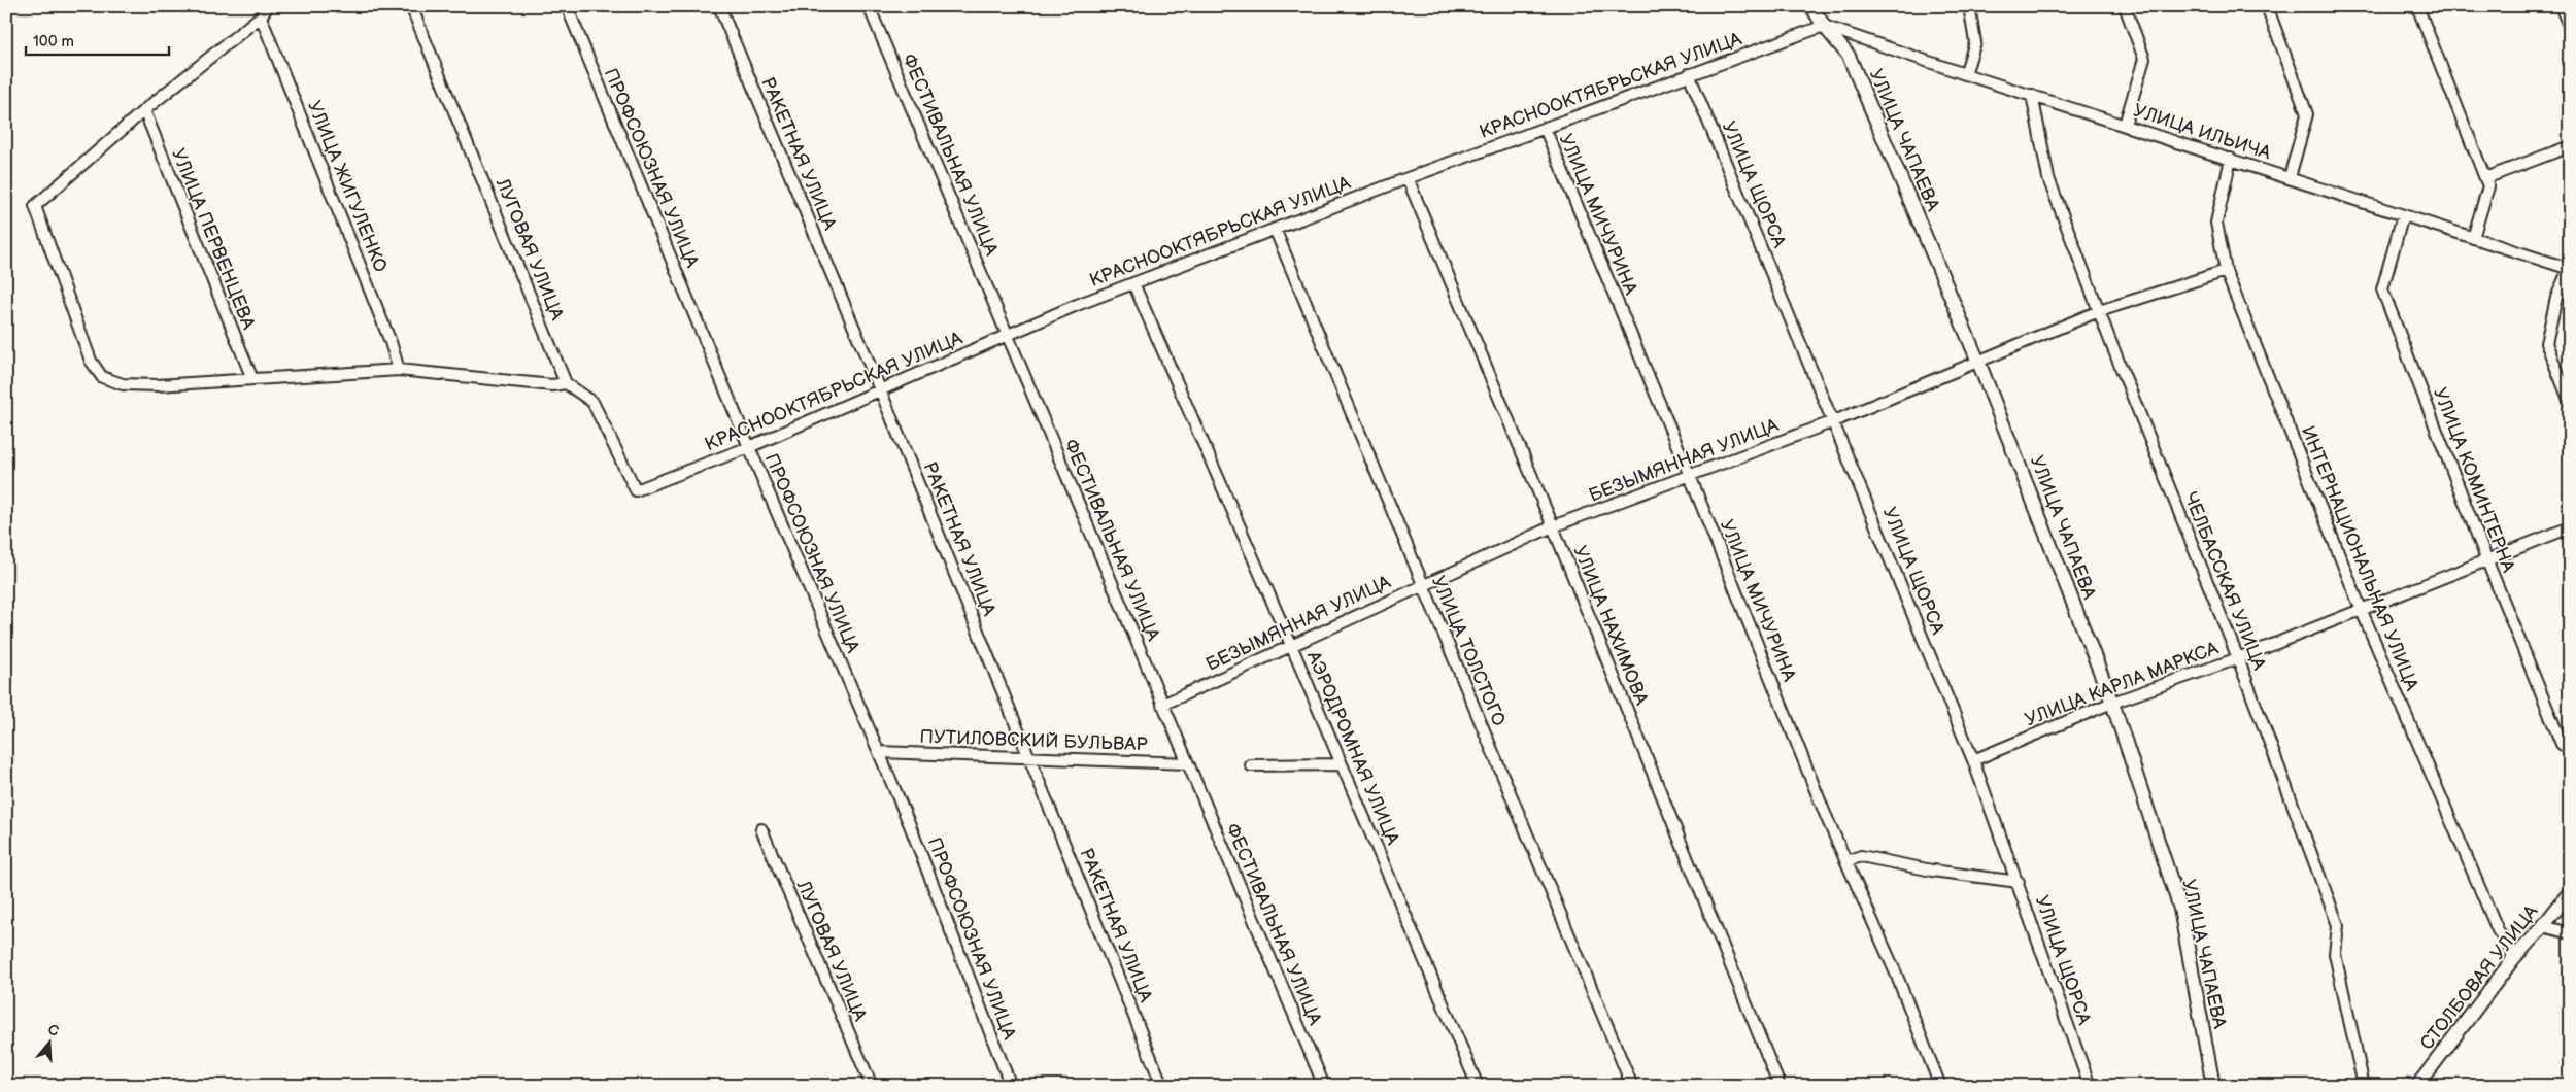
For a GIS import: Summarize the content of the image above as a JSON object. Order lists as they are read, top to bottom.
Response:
{
  "streets": {
    "main road": ["УЛИЦА ЧАПАЕВА", "СТОЛБОВАЯ УЛИЦА"],
    "street": [
      "КРАСНООКТЯБРЬСКАЯ УЛИЦА",
      "УЛИЦА ИЛЬИЧА",
      "РАКЕТНАЯ УЛИЦА",
      "ФЕСТИВАЛЬНАЯ УЛИЦА",
      "ПРОФСОЮЗНАЯ УЛИЦА",
      "УЛИЦА ЩОРСА",
      "УЛИЦА ЖИГУЛЕНКО",
      "УЛИЦА МИЧУРИНА",
      "УЛИЦА ПЕРВЕНЦЕВА",
      "ЛУГОВАЯ УЛИЦА",
      "БЕЗЫМЯННАЯ УЛИЦА",
      "УЛИЦА КОМИНТЕРНА",
      "ИНТЕРНАЦИОНАЛЬНАЯ УЛИЦА",
      "ЧЕЛБАССКАЯ УЛИЦА",
      "УЛИЦА НАХИМОВА",
      "УЛИЦА ТОЛСТОГО",
      "УЛИЦА КАРЛА МАРКСА",
      "ПУТИЛОВСКИЙ БУЛЬВАР",
      "АЭРОДРОМНАЯ УЛИЦА"
    ]
  },
  "crossings": [
    ["КРАСНООКТЯБРЬСКАЯ УЛИЦА", "УЛИЦА ИЛЬИЧА"],
    ["КРАСНООКТЯБРЬСКАЯ УЛИЦА", "УЛИЦА ЧАПАЕВА"],
    ["КРАСНООКТЯБРЬСКАЯ УЛИЦА", "РАКЕТНАЯ УЛИЦА"],
    ["КРАСНООКТЯБРЬСКАЯ УЛИЦА", "ФЕСТИВАЛЬНАЯ УЛИЦА"],
    ["КРАСНООКТЯБРЬСКАЯ УЛИЦА", "ПРОФСОЮЗНАЯ УЛИЦА"],
    ["КРАСНООКТЯБРЬСКАЯ УЛИЦА", "УЛИЦА ЩОРСА"],
    ["КРАСНООКТЯБРЬСКАЯ УЛИЦА", "УЛИЦА МИЧУРИНА"],
    ["КРАСНООКТЯБРЬСКАЯ УЛИЦА", "ЛУГОВАЯ УЛИЦА"],
    ["КРАСНООКТЯБРЬСКАЯ УЛИЦА", "УЛИЦА НАХИМОВА"],
    ["КРАСНООКТЯБРЬСКАЯ УЛИЦА", "УЛИЦА ТОЛСТОГО"],
    ["КРАСНООКТЯБРЬСКАЯ УЛИЦА", "АЭРОДРОМНАЯ УЛИЦА"],
    ["УЛИЦА ИЛЬИЧА", "УЛИЦА ЧАПАЕВА"],
    ["УЛИЦА ИЛЬИЧА", "УЛИЦА КОМИНТЕРНА"],
    ["УЛИЦА ИЛЬИЧА", "ИНТЕРНАЦИОНАЛЬНАЯ УЛИЦА"],
    ["УЛИЦА ИЛЬИЧА", "ЧЕЛБАССКАЯ УЛИЦА"],
    ["УЛИЦА ЧАПАЕВА", "БЕЗЫМЯННАЯ УЛИЦА"],
    ["УЛИЦА ЧАПАЕВА", "УЛИЦА КАРЛА МАРКСА"],
    ["РАКЕТНАЯ УЛИЦА", "ПУТИЛОВСКИЙ БУЛЬВАР"],
    ["ФЕСТИВАЛЬНАЯ УЛИЦА", "БЕЗЫМЯННАЯ УЛИЦА"],
    ["ФЕСТИВАЛЬНАЯ УЛИЦА", "ПУТИЛОВСКИЙ БУЛЬВАР"],
    ["ПРОФСОЮЗНАЯ УЛИЦА", "ПУТИЛОВСКИЙ БУЛЬВАР"],
    ["УЛИЦА ЩОРСА", "БЕЗЫМЯННАЯ УЛИЦА"],
    ["УЛИЦА ЩОРСА", "УЛИЦА КАРЛА МАРКСА"],
    ["УЛИЦА МИЧУРИНА", "БЕЗЫМЯННАЯ УЛИЦА"],
    ["БЕЗЫМЯННАЯ УЛИЦА", "ИНТЕРНАЦИОНАЛЬНАЯ УЛИЦА"],
    ["БЕЗЫМЯННАЯ УЛИЦА", "ЧЕЛБАССКАЯ УЛИЦА"],
    ["БЕЗЫМЯННАЯ УЛИЦА", "УЛИЦА НАХИМОВА"],
    ["БЕЗЫМЯННАЯ УЛИЦА", "УЛИЦА ТОЛСТОГО"],
    ["БЕЗЫМЯННАЯ УЛИЦА", "АЭРОДРОМНАЯ УЛИЦА"],
    ["УЛИЦА КОМИНТЕРНА", "УЛИЦА КАРЛА МАРКСА"],
    ["ИНТЕРНАЦИОНАЛЬНАЯ УЛИЦА", "УЛИЦА КАРЛА МАРКСА"],
    ["ИНТЕРНАЦИОНАЛЬНАЯ УЛИЦА", "СТОЛБОВАЯ УЛИЦА"],
    ["ЧЕЛБАССКАЯ УЛИЦА", "УЛИЦА КАРЛА МАРКСА"]
  ],
  "scale_bar": "100 m",
  "north": "top"
}
